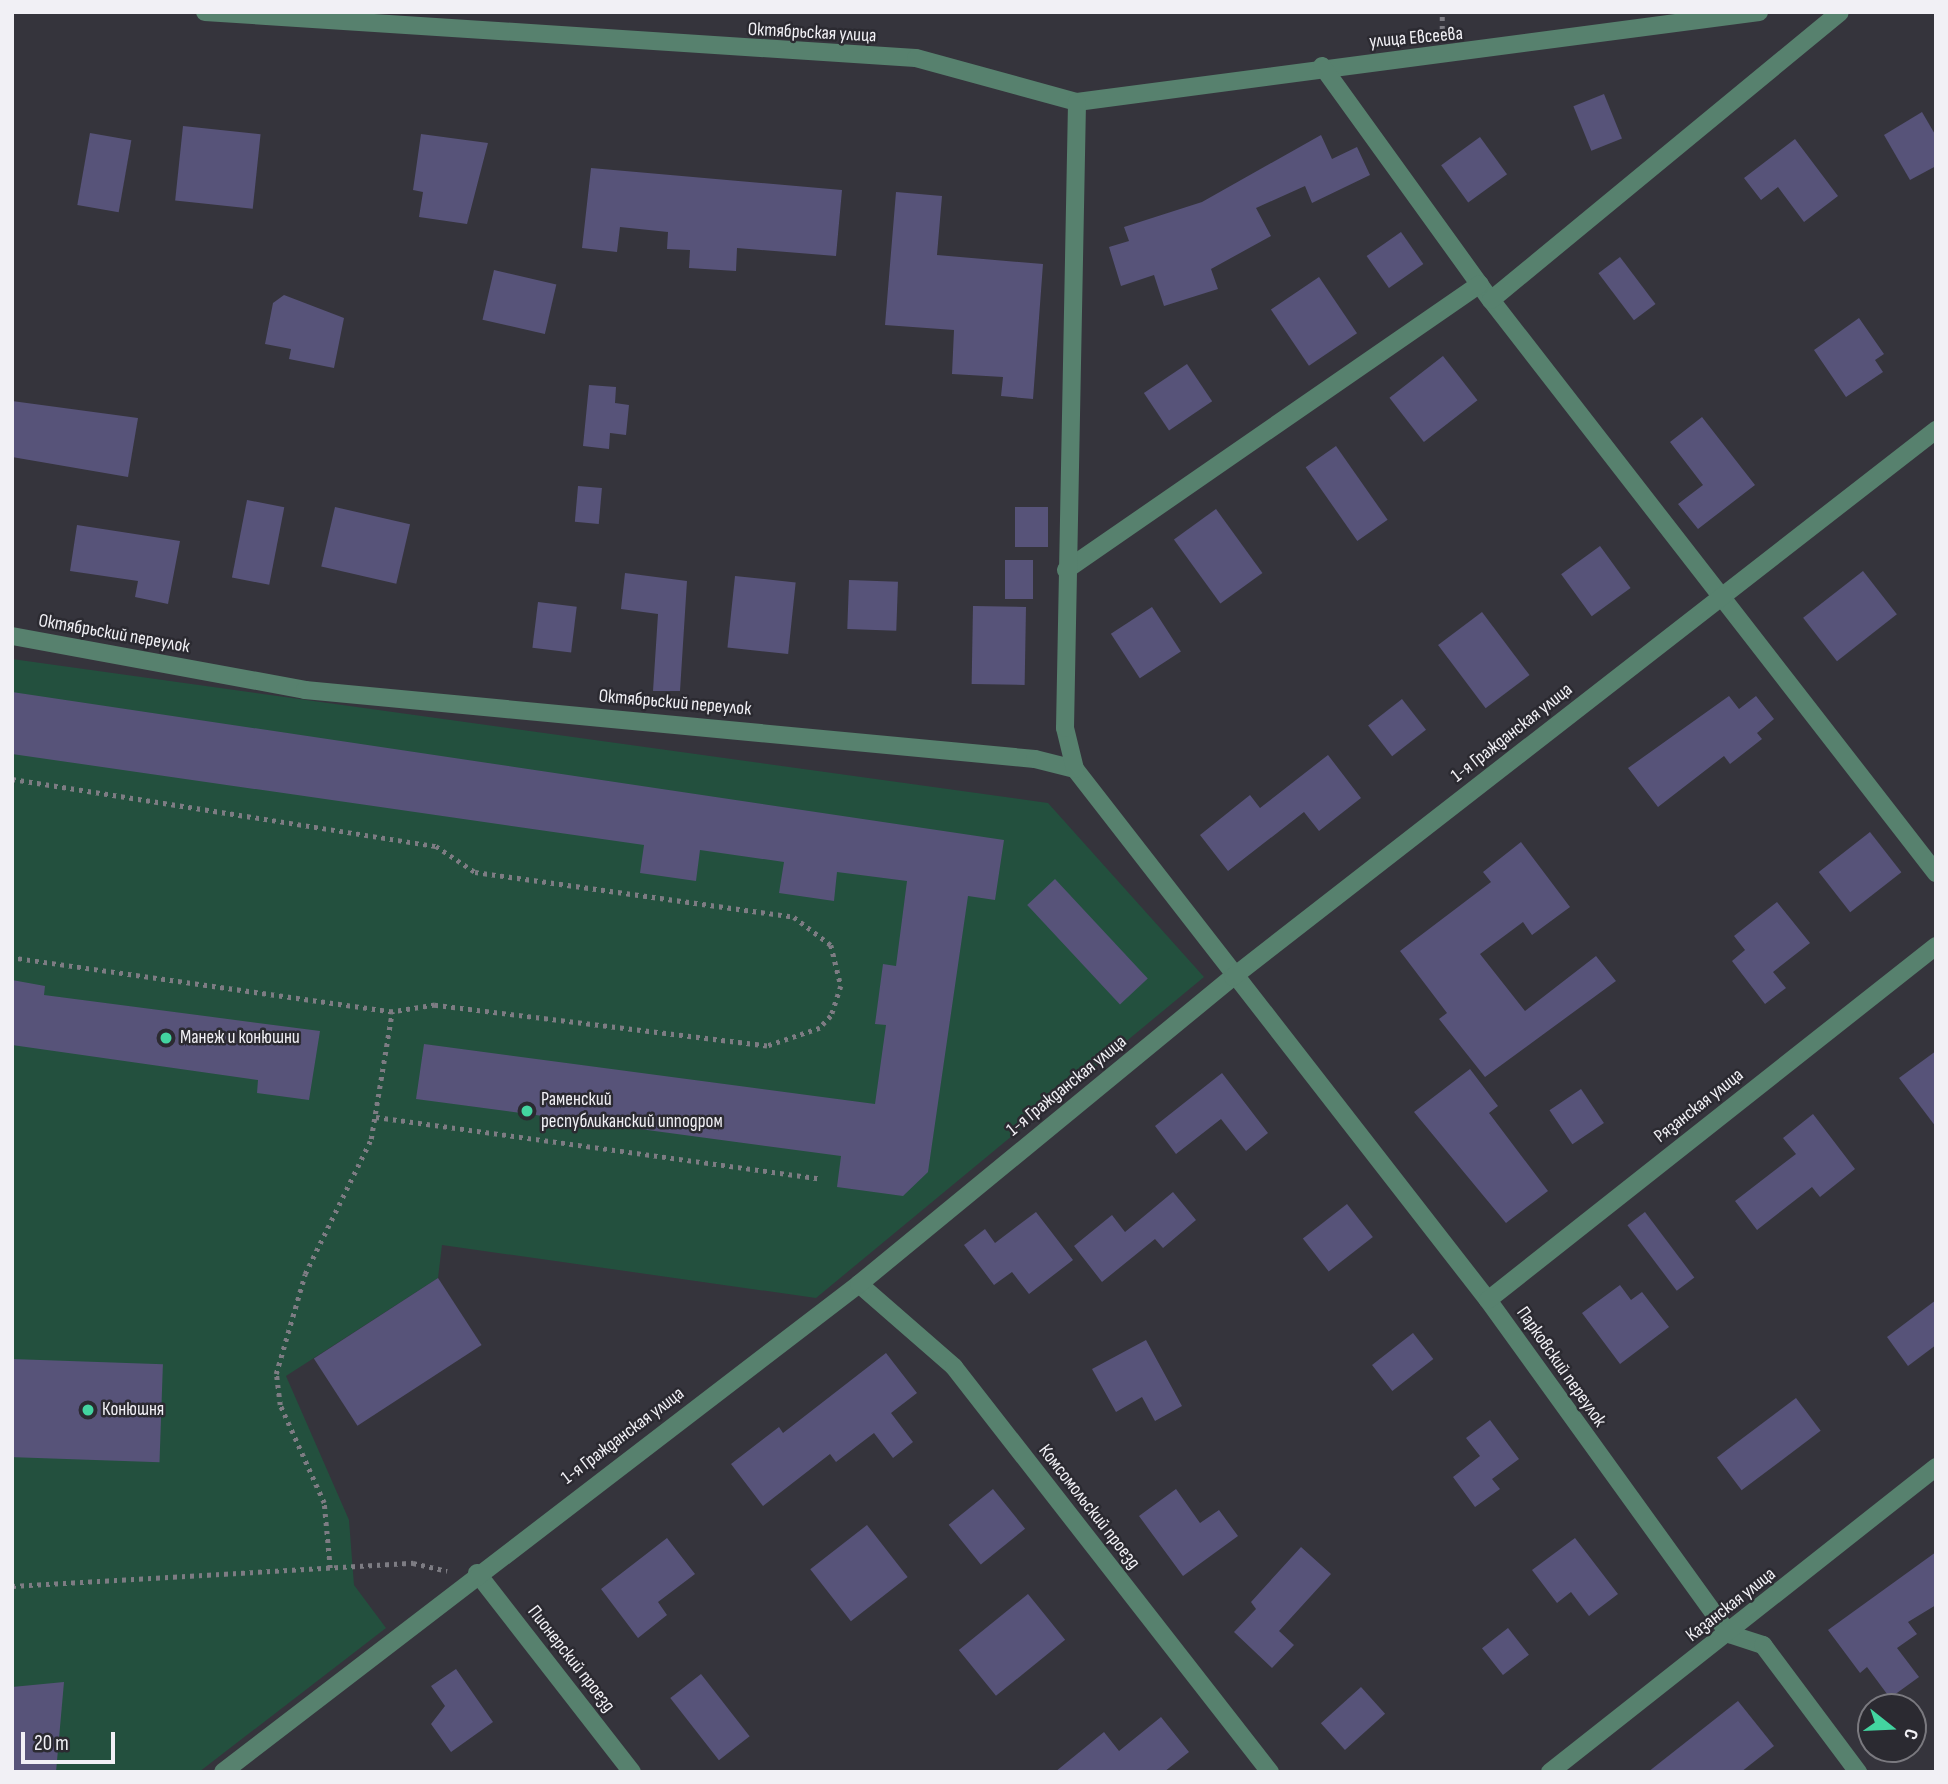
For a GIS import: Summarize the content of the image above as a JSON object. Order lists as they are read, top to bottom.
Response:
{
  "streets": {
    "street": [
      "Октябрьская улица",
      "улица Евсеева",
      "Октябрьский переулок",
      "1-я Гражданская улица",
      "Рязанская улица",
      "Парковский переулок",
      "Комсомольский проезд",
      "Казанская улица",
      "Пионерский проезд"
    ]
  },
  "crossings": [
    ["Октябрьская улица", "улица Евсеева"],
    ["1-я Гражданская улица", "Парковский переулок"],
    ["1-я Гражданская улица", "Комсомольский проезд"],
    ["1-я Гражданская улица", "Пионерский проезд"],
    ["Рязанская улица", "Парковский переулок"],
    ["Парковский переулок", "Казанская улица"]
  ],
  "places": ["Манеж и конюшни", "Раменский республиканский ипподром", "Конюшня"],
  "scale_bar": "20 m",
  "north": "right"
}
